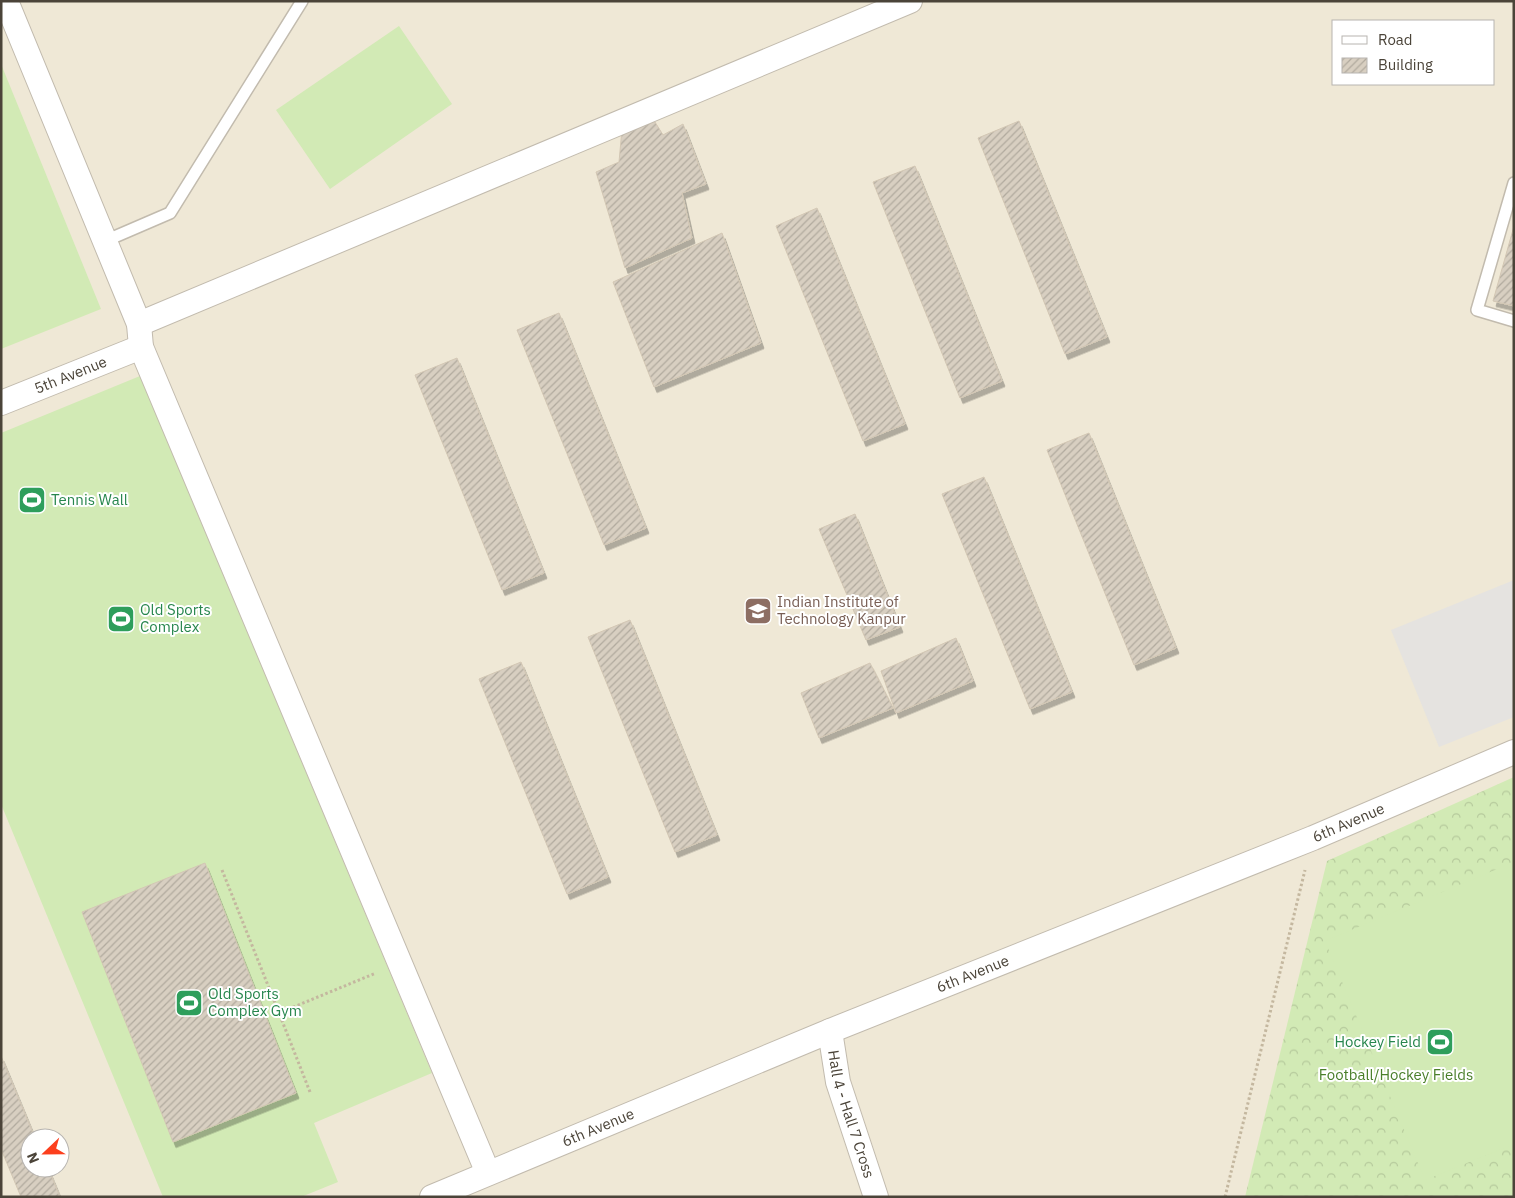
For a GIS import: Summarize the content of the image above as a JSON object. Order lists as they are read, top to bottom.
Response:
{
  "streets": {
    "street": ["5th Avenue", "6th Avenue", "Hall 4 - Hall 7 Cross"]
  },
  "crossings": [
    ["6th Avenue", "Hall 4 - Hall 7 Cross"]
  ],
  "parks": ["Football/Hockey Fields"],
  "places": {
    "sports": [
      "Tennis Wall",
      "Old Sports Complex",
      "Old Sports Complex Gym",
      "Hockey Field"
    ],
    "school or university": ["Indian Institute of Technology Kanpur"]
  },
  "legend": ["Road", "Building"],
  "north": "left"
}
